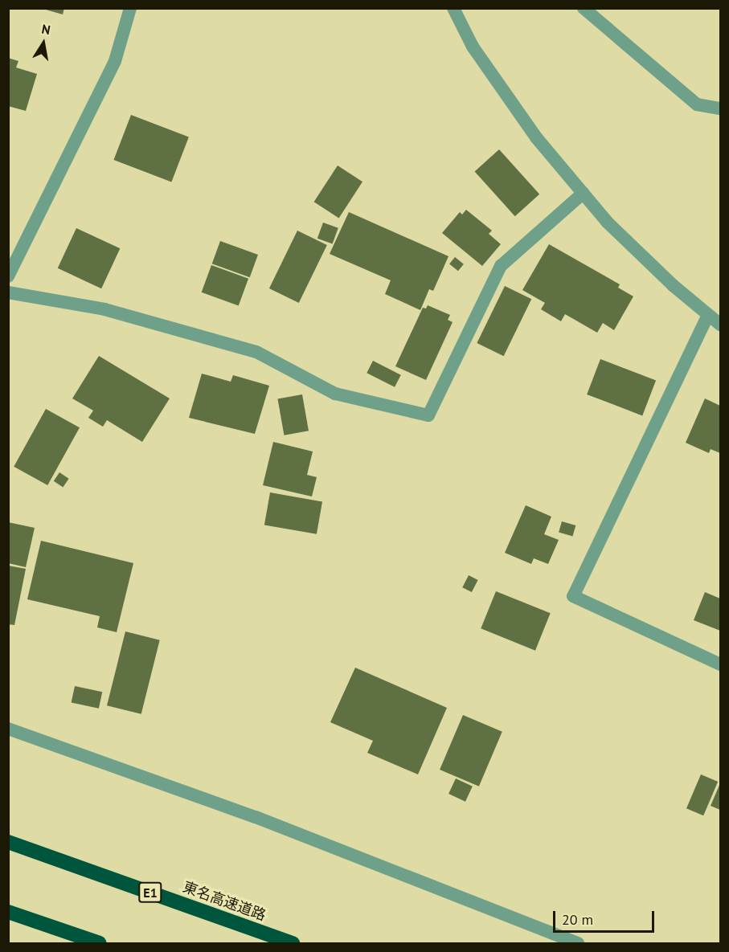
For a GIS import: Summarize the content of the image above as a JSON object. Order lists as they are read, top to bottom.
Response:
{
  "streets": {
    "highway": ["E1", "東名高速道路"]
  },
  "scale_bar": "20 m",
  "north": "top"
}
